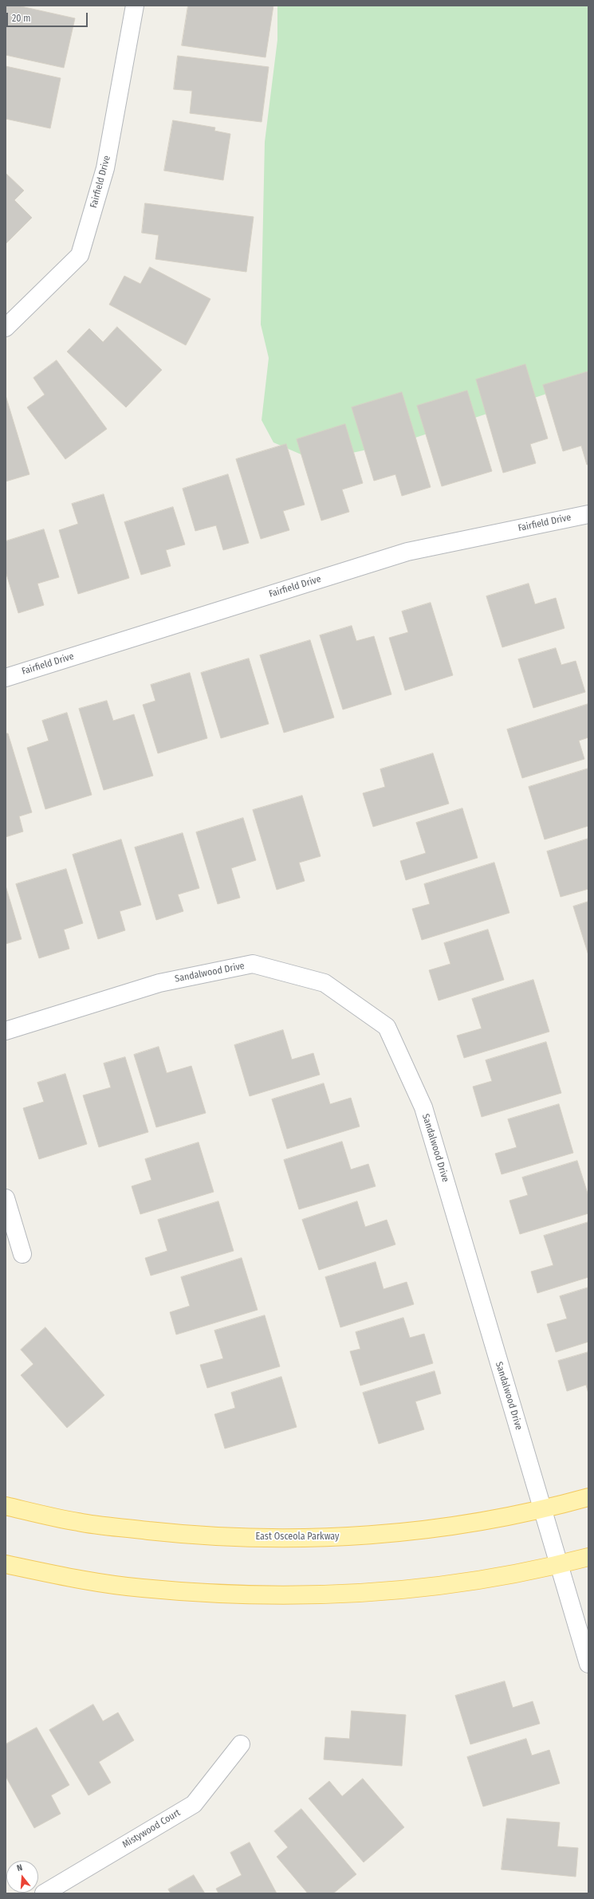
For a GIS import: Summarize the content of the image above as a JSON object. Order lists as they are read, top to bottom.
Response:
{
  "streets": {
    "main road": ["East Osceola Parkway"],
    "street": ["Fairfield Drive", "Sandalwood Drive", "Mistywood Court"]
  },
  "crossings": [
    ["Sandalwood Drive", "East Osceola Parkway"]
  ],
  "scale_bar": "20 m",
  "north": "top"
}
